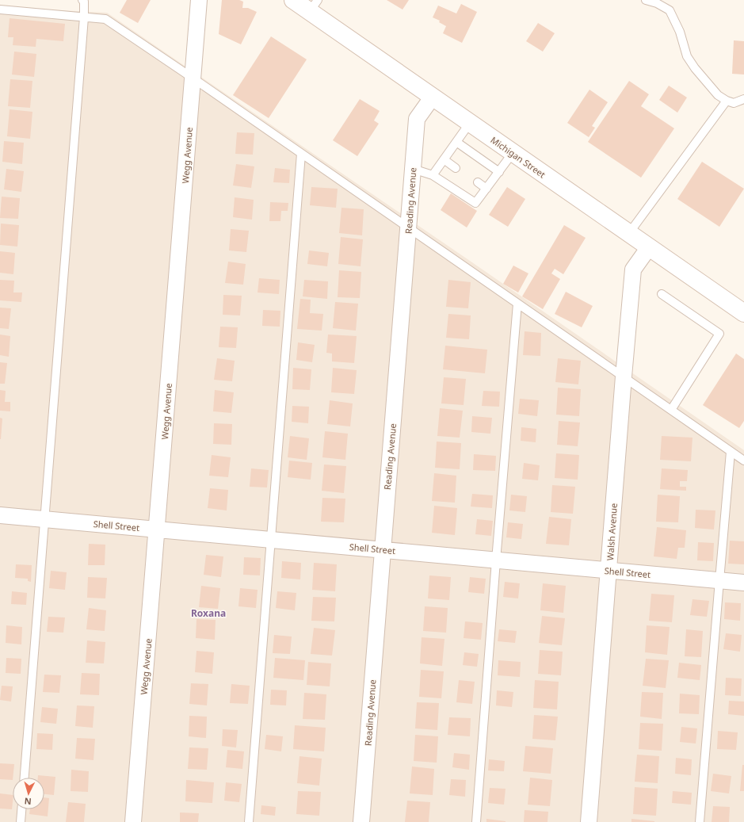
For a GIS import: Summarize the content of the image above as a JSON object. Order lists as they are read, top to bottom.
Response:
{
  "streets": {
    "main road": ["Michigan Street"],
    "street": [
      "Wegg Avenue",
      "Reading Avenue",
      "Shell Street",
      "Walsh Avenue"
    ]
  },
  "crossings": [
    ["Wegg Avenue", "Shell Street"],
    ["Michigan Street", "Reading Avenue"],
    ["Michigan Street", "Walsh Avenue"],
    ["Reading Avenue", "Shell Street"],
    ["Shell Street", "Walsh Avenue"]
  ],
  "districts": ["Roxana"],
  "north": "bottom"
}
